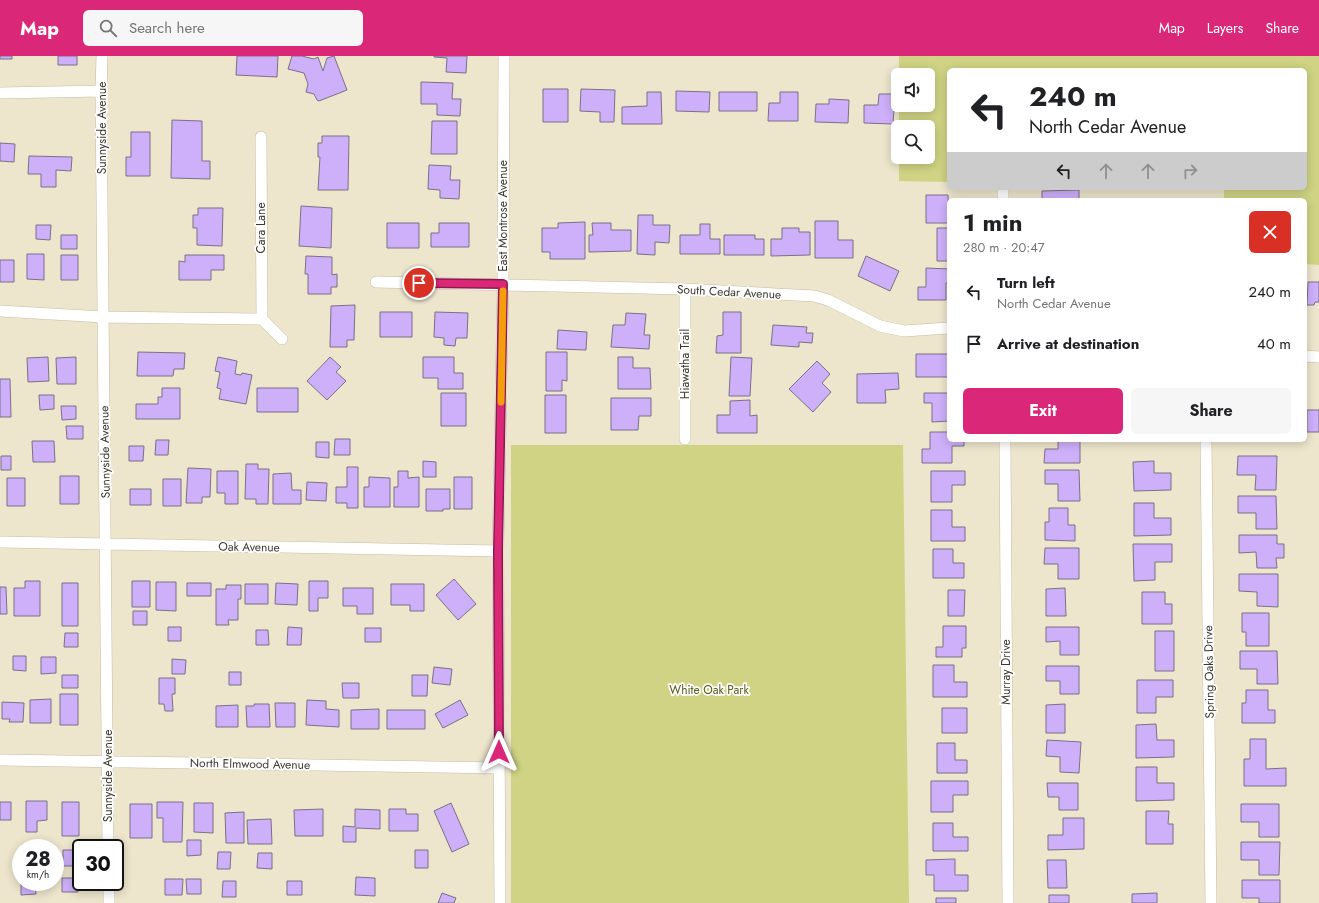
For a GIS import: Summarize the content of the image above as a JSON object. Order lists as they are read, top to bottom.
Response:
{
  "streets": {
    "street": [
      "Sunnyside Avenue",
      "East Montrose Avenue",
      "Cara Lane",
      "South Cedar Avenue",
      "Hiawatha Trail",
      "Oak Avenue",
      "Murray Drive",
      "Spring Oaks Drive",
      "North Elmwood Avenue"
    ]
  },
  "crossings": [
    ["Sunnyside Avenue", "Oak Avenue"],
    ["Sunnyside Avenue", "North Elmwood Avenue"],
    ["East Montrose Avenue", "South Cedar Avenue"],
    ["East Montrose Avenue", "Oak Avenue"],
    ["East Montrose Avenue", "North Elmwood Avenue"],
    ["South Cedar Avenue", "Hiawatha Trail"]
  ],
  "parks": ["White Oak Park"],
  "page": {
    "header": "Map",
    "search": "Search here",
    "nav": ["Map", "Layers", "Share"],
    "turn": ["240 m", "North Cedar Avenue"],
    "heading": ["1 min", "280 m · 20:47"],
    "list": [
      {
        "name": "Turn left",
        "note": "North Cedar Avenue",
        "value": "240 m"
      },
      {
        "name": "Arrive at destination",
        "value": "40 m"
      }
    ],
    "buttons": ["Exit", "Share"],
    "speed": "28 km/h",
    "limit": "30"
  }
}
